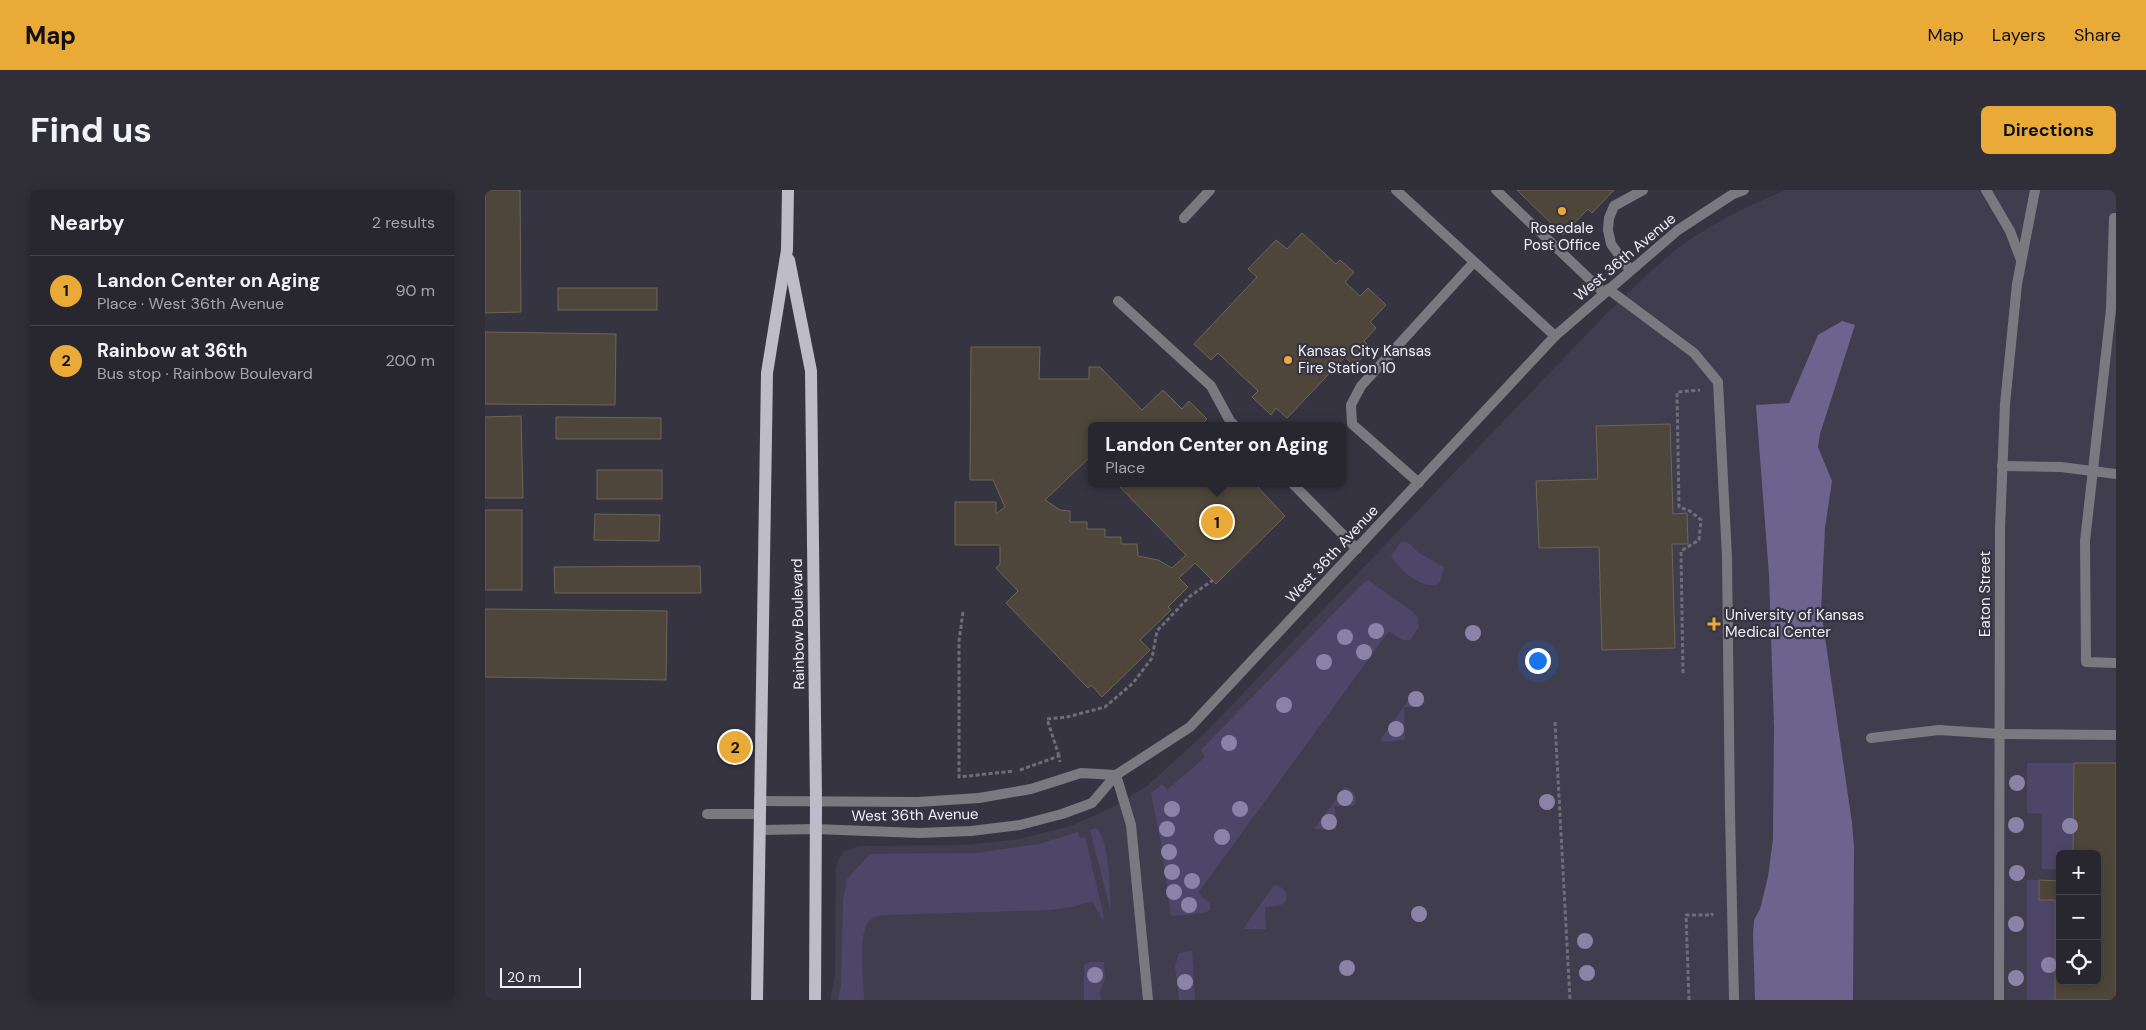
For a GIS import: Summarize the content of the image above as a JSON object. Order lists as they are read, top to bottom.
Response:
{
  "streets": {
    "main road": ["Rainbow Boulevard"],
    "street": ["West 36th Avenue", "Eaton Street"]
  },
  "crossings": [
    ["West 36th Avenue", "Rainbow Boulevard"]
  ],
  "places": {
    "other": ["Rosedale Post Office", "Kansas City Kansas Fire Station 10"],
    "health": ["University of Kansas Medical Center"]
  },
  "scale_bar": "20 m",
  "page": {
    "header": "Map",
    "nav": ["Map", "Layers", "Share"],
    "buttons": "Directions",
    "title": "Find us",
    "heading": ["Nearby", "2 results"],
    "list": [
      {
        "mark": "1",
        "name": "Landon Center on Aging",
        "note": "Place · West 36th Avenue",
        "value": "90 m"
      },
      {
        "mark": "2",
        "name": "Rainbow at 36th",
        "note": "Bus stop · Rainbow Boulevard",
        "value": "200 m"
      }
    ],
    "popup": ["Landon Center on Aging", "Place"],
    "pins": ["1", "2"],
    "map_buttons": ["+", "−"],
    "scale": "20 m"
  }
}
